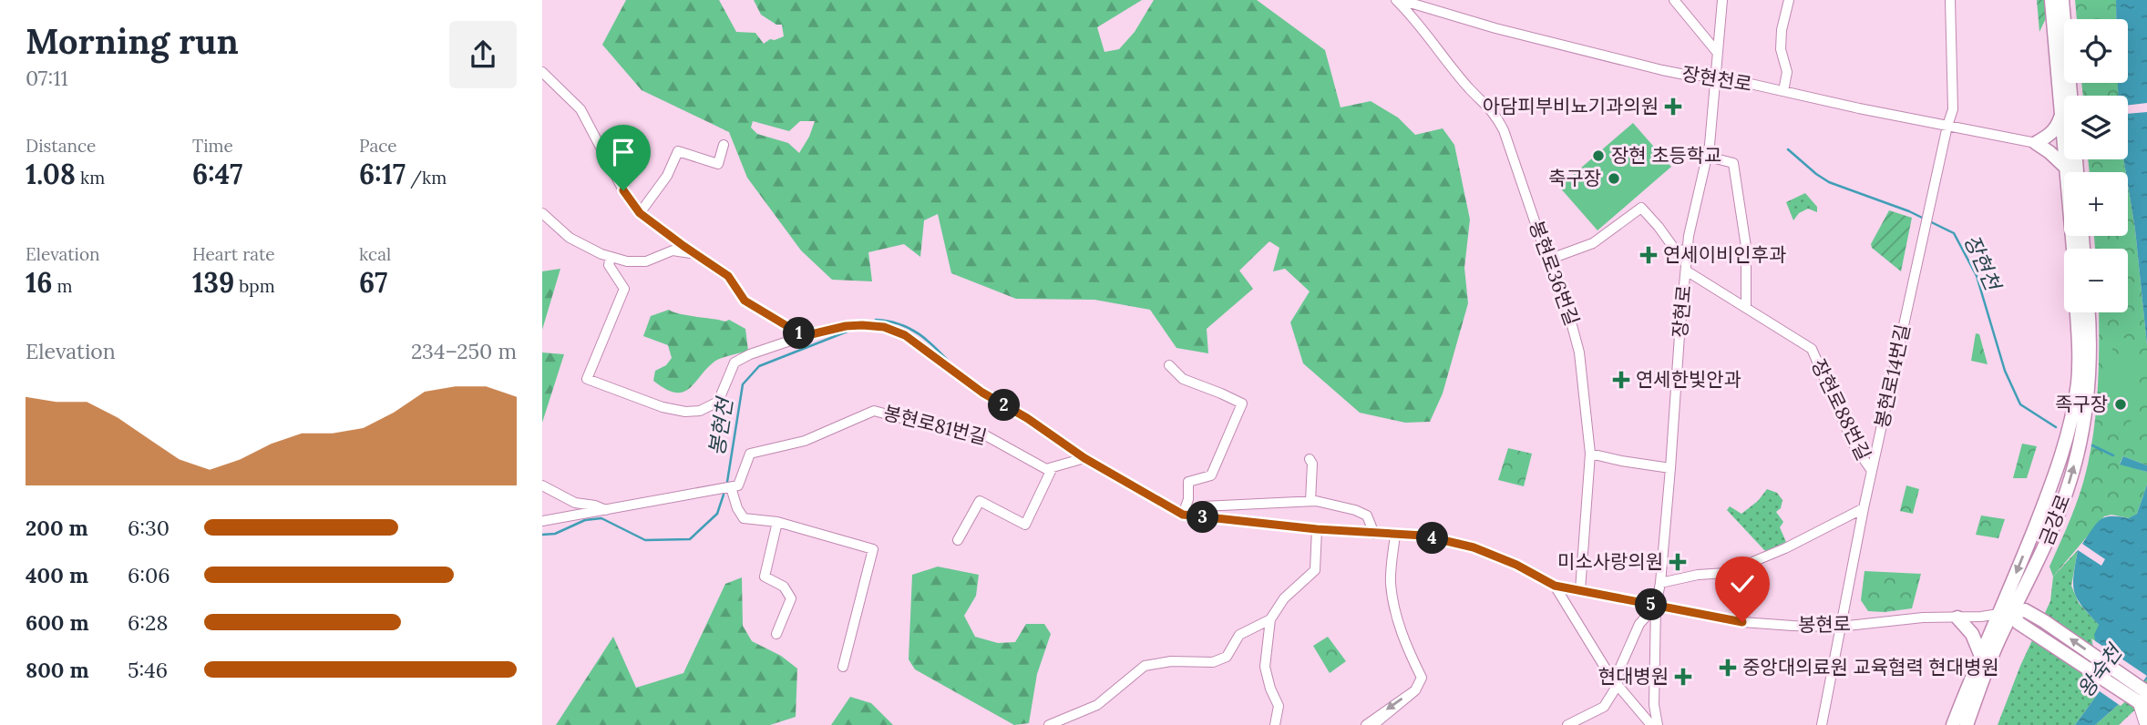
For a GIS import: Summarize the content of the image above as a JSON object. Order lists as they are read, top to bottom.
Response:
{
  "streets": {
    "main road": ["금강로"],
    "street": [
      "장현천로",
      "봉현로36번길",
      "장현로",
      "봉현로14번길",
      "장현로88번길",
      "봉현로81번길",
      "봉현로"
    ]
  },
  "crossings": [
    ["장현천로", "봉현로36번길"],
    ["장현천로", "장현로"],
    ["장현천로", "봉현로14번길"],
    ["봉현로36번길", "봉현로"],
    ["장현로", "장현로88번길"],
    ["장현로", "봉현로"],
    ["봉현로14번길", "장현로88번길"],
    ["봉현로14번길", "봉현로"],
    ["금강로", "봉현로"]
  ],
  "water": ["장현천", "봉현천", "왕숙천"],
  "places": {
    "health": [
      "아담피부비뇨기과의원",
      "연세이비인후과",
      "연세한빛안과",
      "미소사랑의원",
      "중앙대의료원 교육협력 현대병원",
      "현대병원"
    ],
    "other": ["장현 초등학교", "축구장", "족구장"]
  },
  "page": {
    "heading": ["Morning run", "07:11"],
    "map_buttons": ["+", "−"],
    "stats": [
      ["Distance", "1.08 km"],
      ["Time", "6:47"],
      ["Pace", "6:17 /km"],
      ["Elevation", "16 m"],
      ["Heart rate", "139 bpm"],
      ["kcal", "67"]
    ],
    "pins": [
      "1",
      "2",
      "3",
      "4",
      "5"
    ],
    "chart": ["Elevation", "234–250 m"],
    "list": [
      {
        "name": "200 m",
        "note": "6:30"
      },
      {
        "name": "400 m",
        "note": "6:06"
      },
      {
        "name": "600 m",
        "note": "6:28"
      },
      {
        "name": "800 m",
        "note": "5:46"
      }
    ]
  }
}
